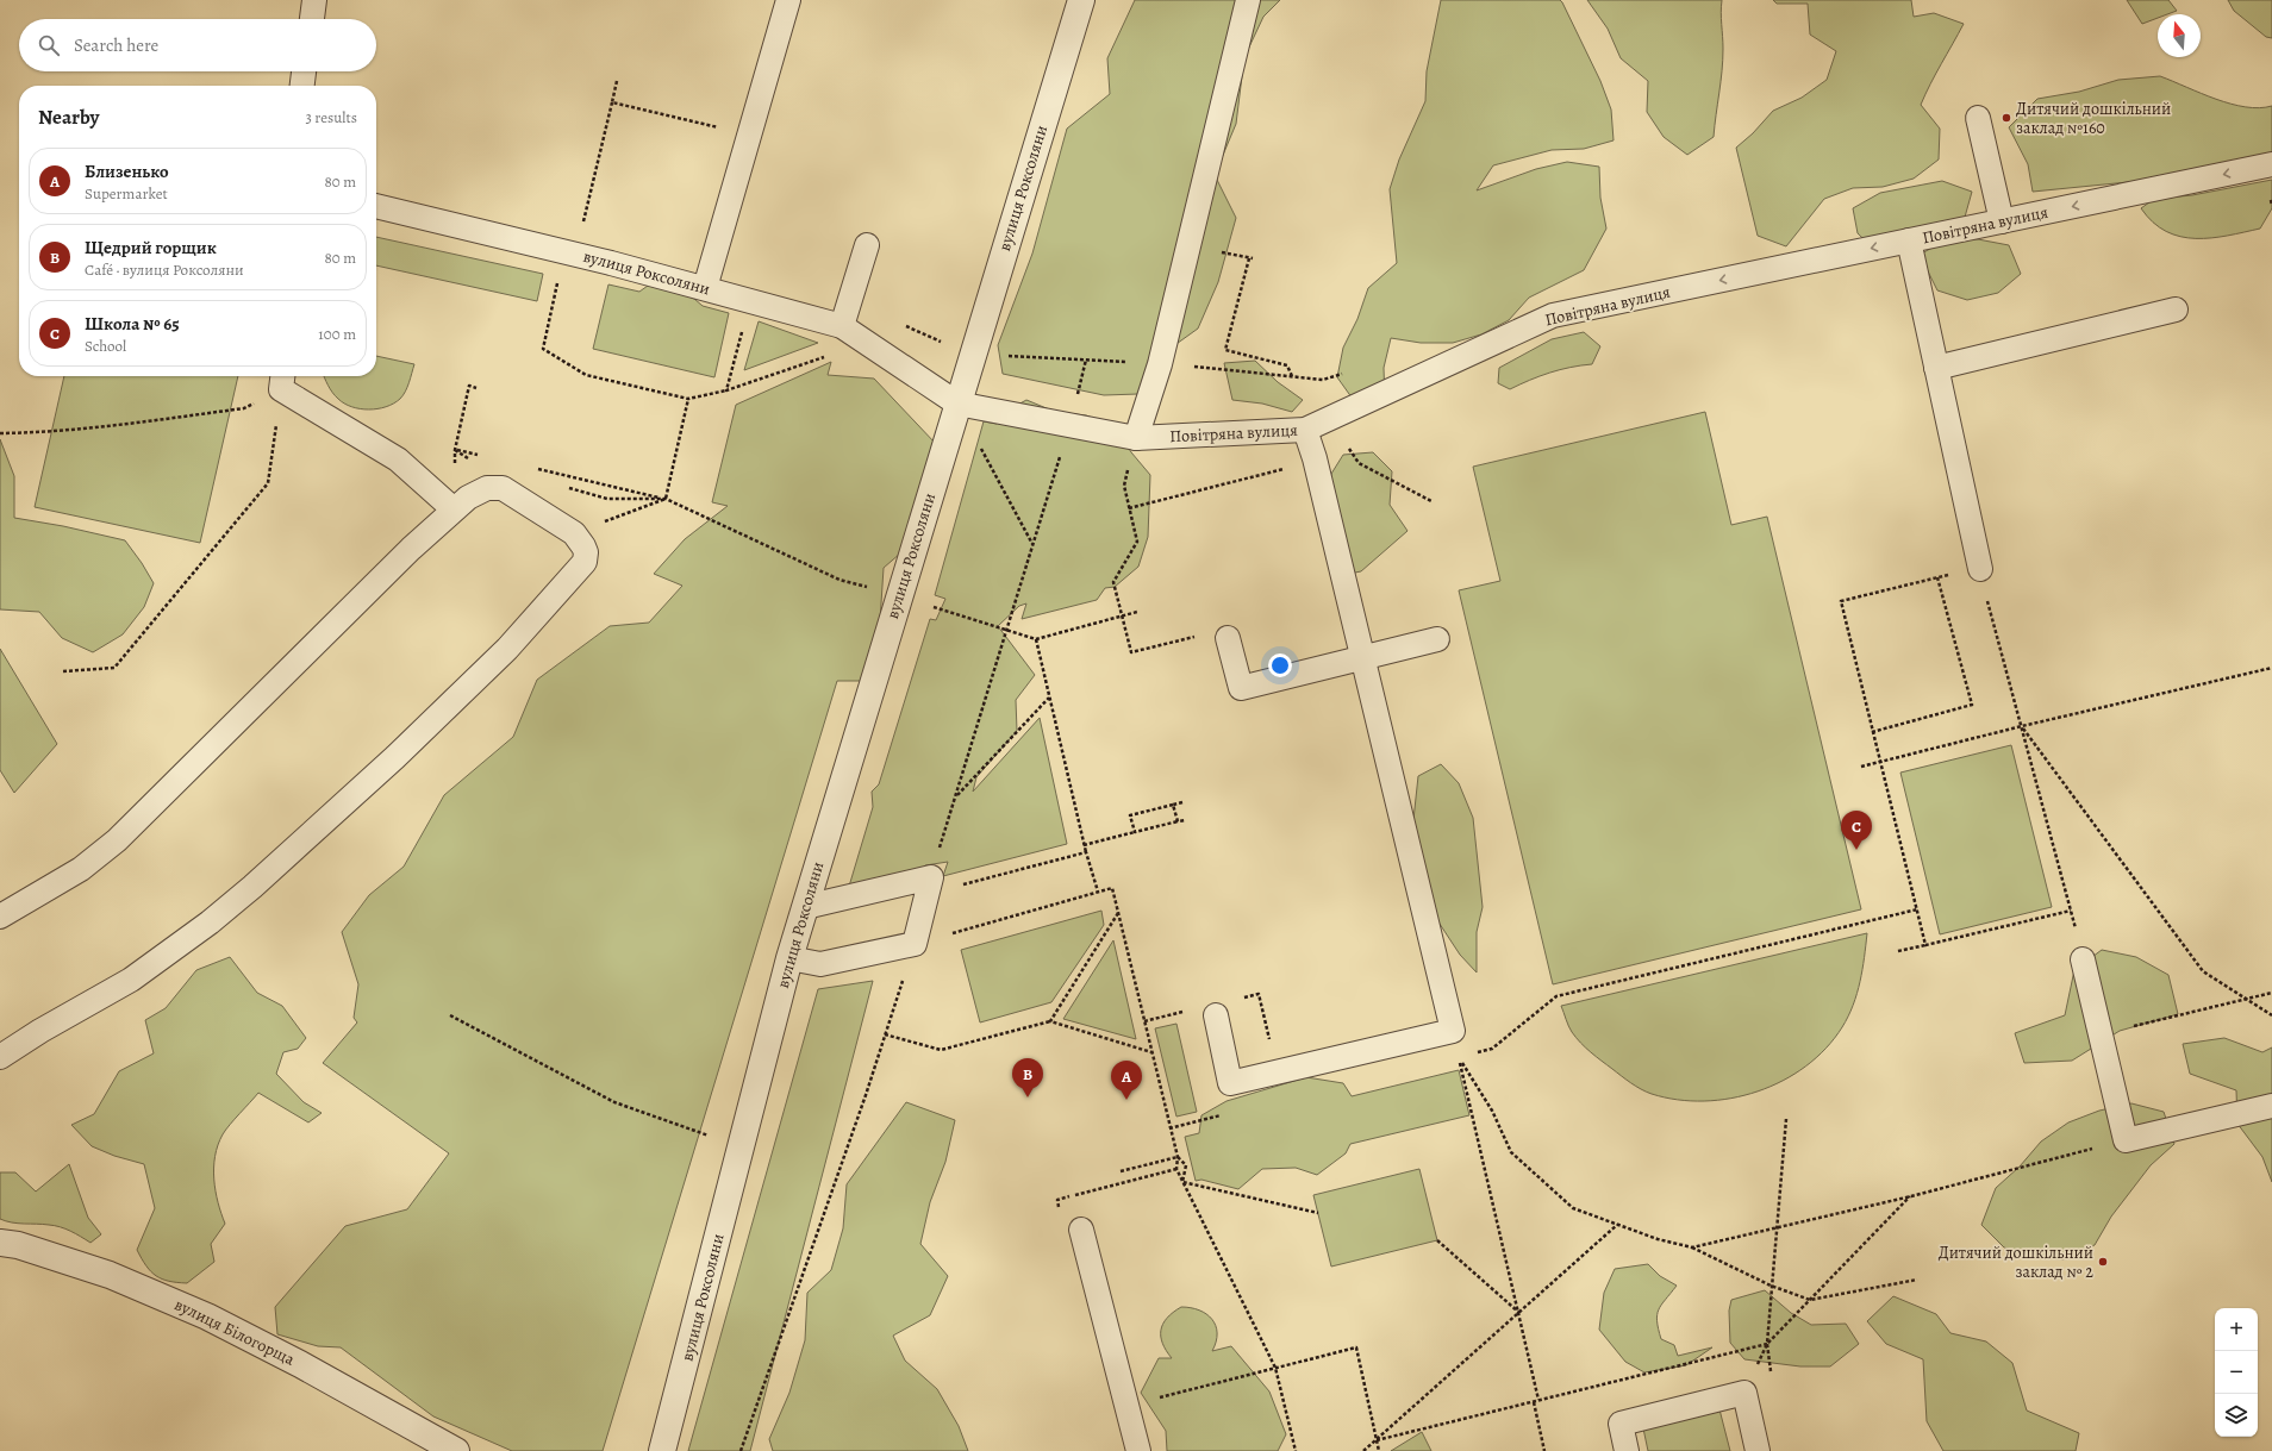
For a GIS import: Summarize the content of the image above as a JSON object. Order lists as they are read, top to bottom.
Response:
{
  "streets": {
    "street": ["вулиця Роксоляни", "вулиця Білогорща"],
    "lane": ["Повітряна вулиця"]
  },
  "crossings": [
    ["вулиця Роксоляни", "Повітряна вулиця"]
  ],
  "one_way": ["Повітряна вулиця"],
  "places": ["Дитячий дошкільний заклад №160", "Дитячий дошкільний заклад № 2"],
  "north": "top",
  "page": {
    "search": "Search here",
    "heading": ["Nearby", "3 results"],
    "list": [
      {
        "mark": "A",
        "name": "Близенько",
        "note": "Supermarket",
        "value": "80 m"
      },
      {
        "mark": "B",
        "name": "Щедрий горщик",
        "note": "Café · вулиця Роксоляни",
        "value": "80 m"
      },
      {
        "mark": "C",
        "name": "Школа № 65",
        "note": "School",
        "value": "100 m"
      }
    ],
    "pins": ["C", "B", "A"],
    "map_buttons": ["+", "−"]
  }
}
